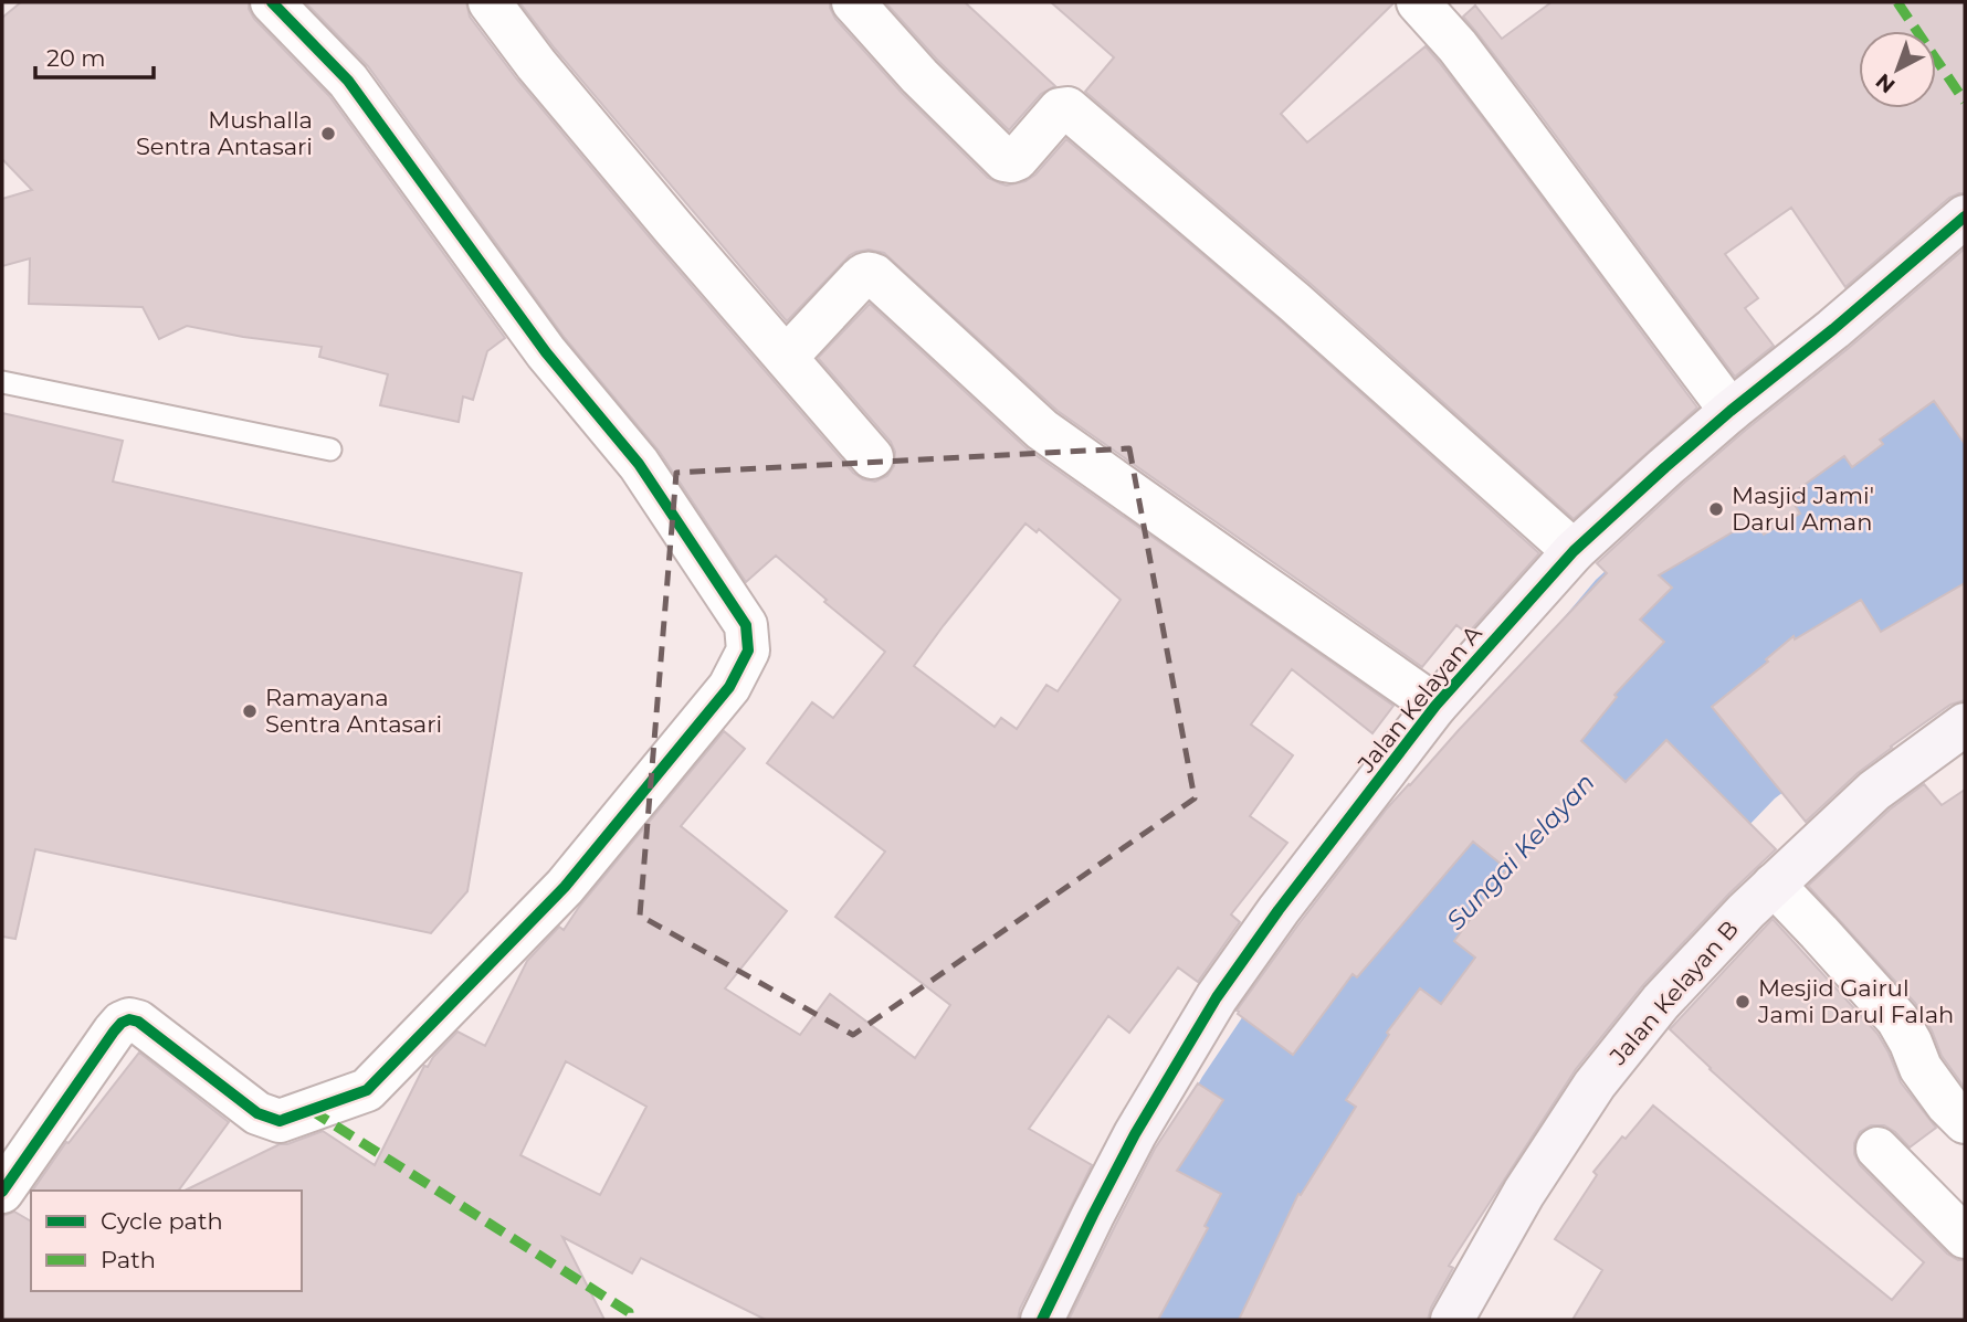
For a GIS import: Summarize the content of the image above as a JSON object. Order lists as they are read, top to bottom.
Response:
{
  "streets": {
    "street": ["Jalan Kelayan A", "Jalan Kelayan B"]
  },
  "water": ["Sungai Kelayan"],
  "places": [
    "Mushalla Sentra Antasari",
    "Masjid Jami' Darul Aman",
    "Ramayana Sentra Antasari",
    "Mesjid Gairul Jami Darul Falah"
  ],
  "legend": ["Cycle path", "Path"],
  "scale_bar": "20 m",
  "north": "bottom left"
}
